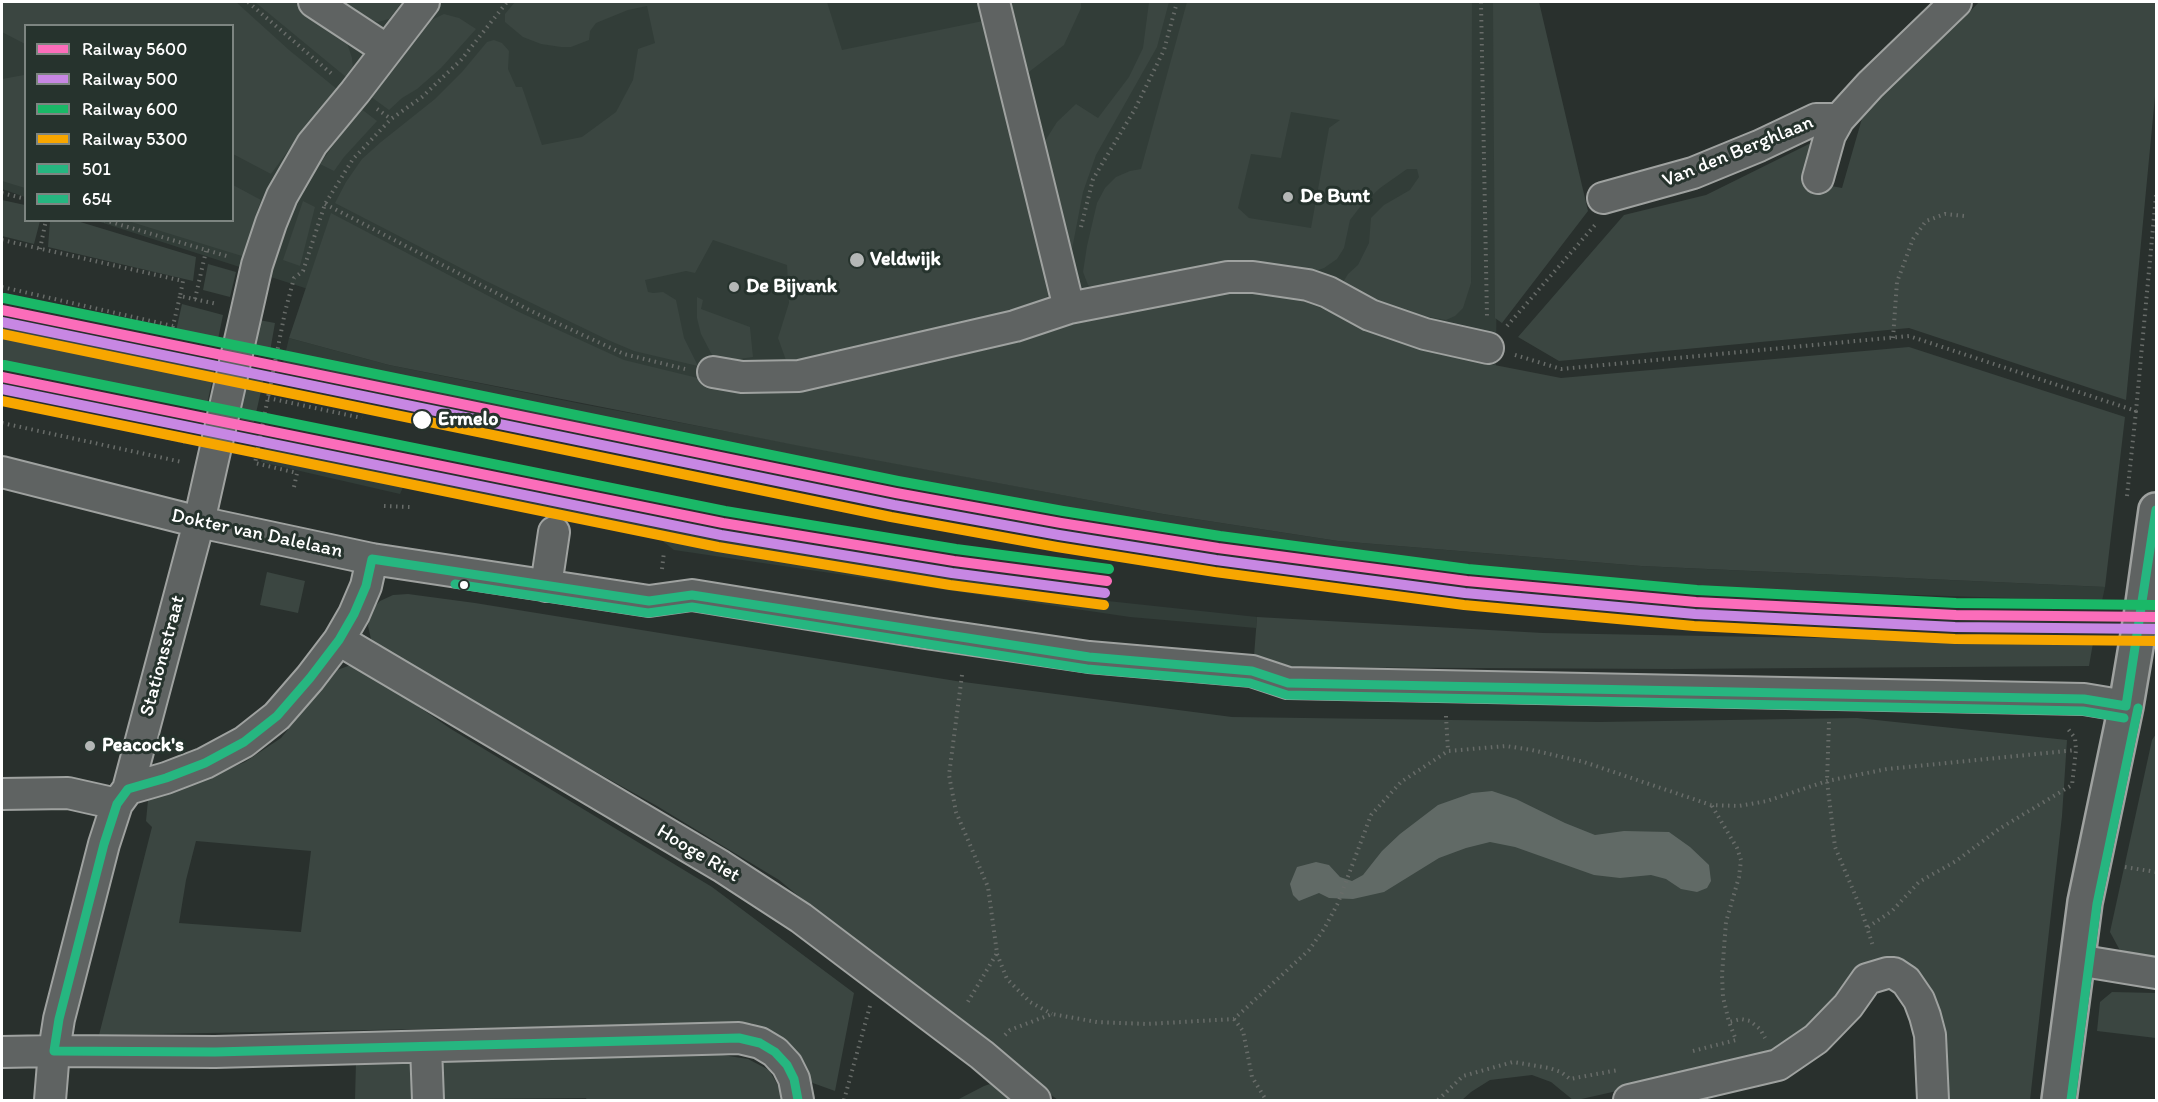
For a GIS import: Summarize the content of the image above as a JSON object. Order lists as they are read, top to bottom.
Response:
{
  "streets": {
    "street": [
      "Van den Berghlaan",
      "Dokter van Dalelaan",
      "Stationsstraat",
      "Hooge Riet"
    ]
  },
  "crossings": [
    ["Dokter van Dalelaan", "Stationsstraat"]
  ],
  "places": [
    "De Bunt",
    "Veldwijk",
    "De Bijvank",
    "Ermelo",
    "Peacock's"
  ],
  "lines": [
    "rail line 600",
    "rail line 5600",
    "rail line 500",
    "rail line 5300",
    "transit line 501",
    "transit line 654"
  ],
  "legend": [
    "Railway 5600",
    "Railway 500",
    "Railway 600",
    "Railway 5300",
    "501",
    "654"
  ]
}
